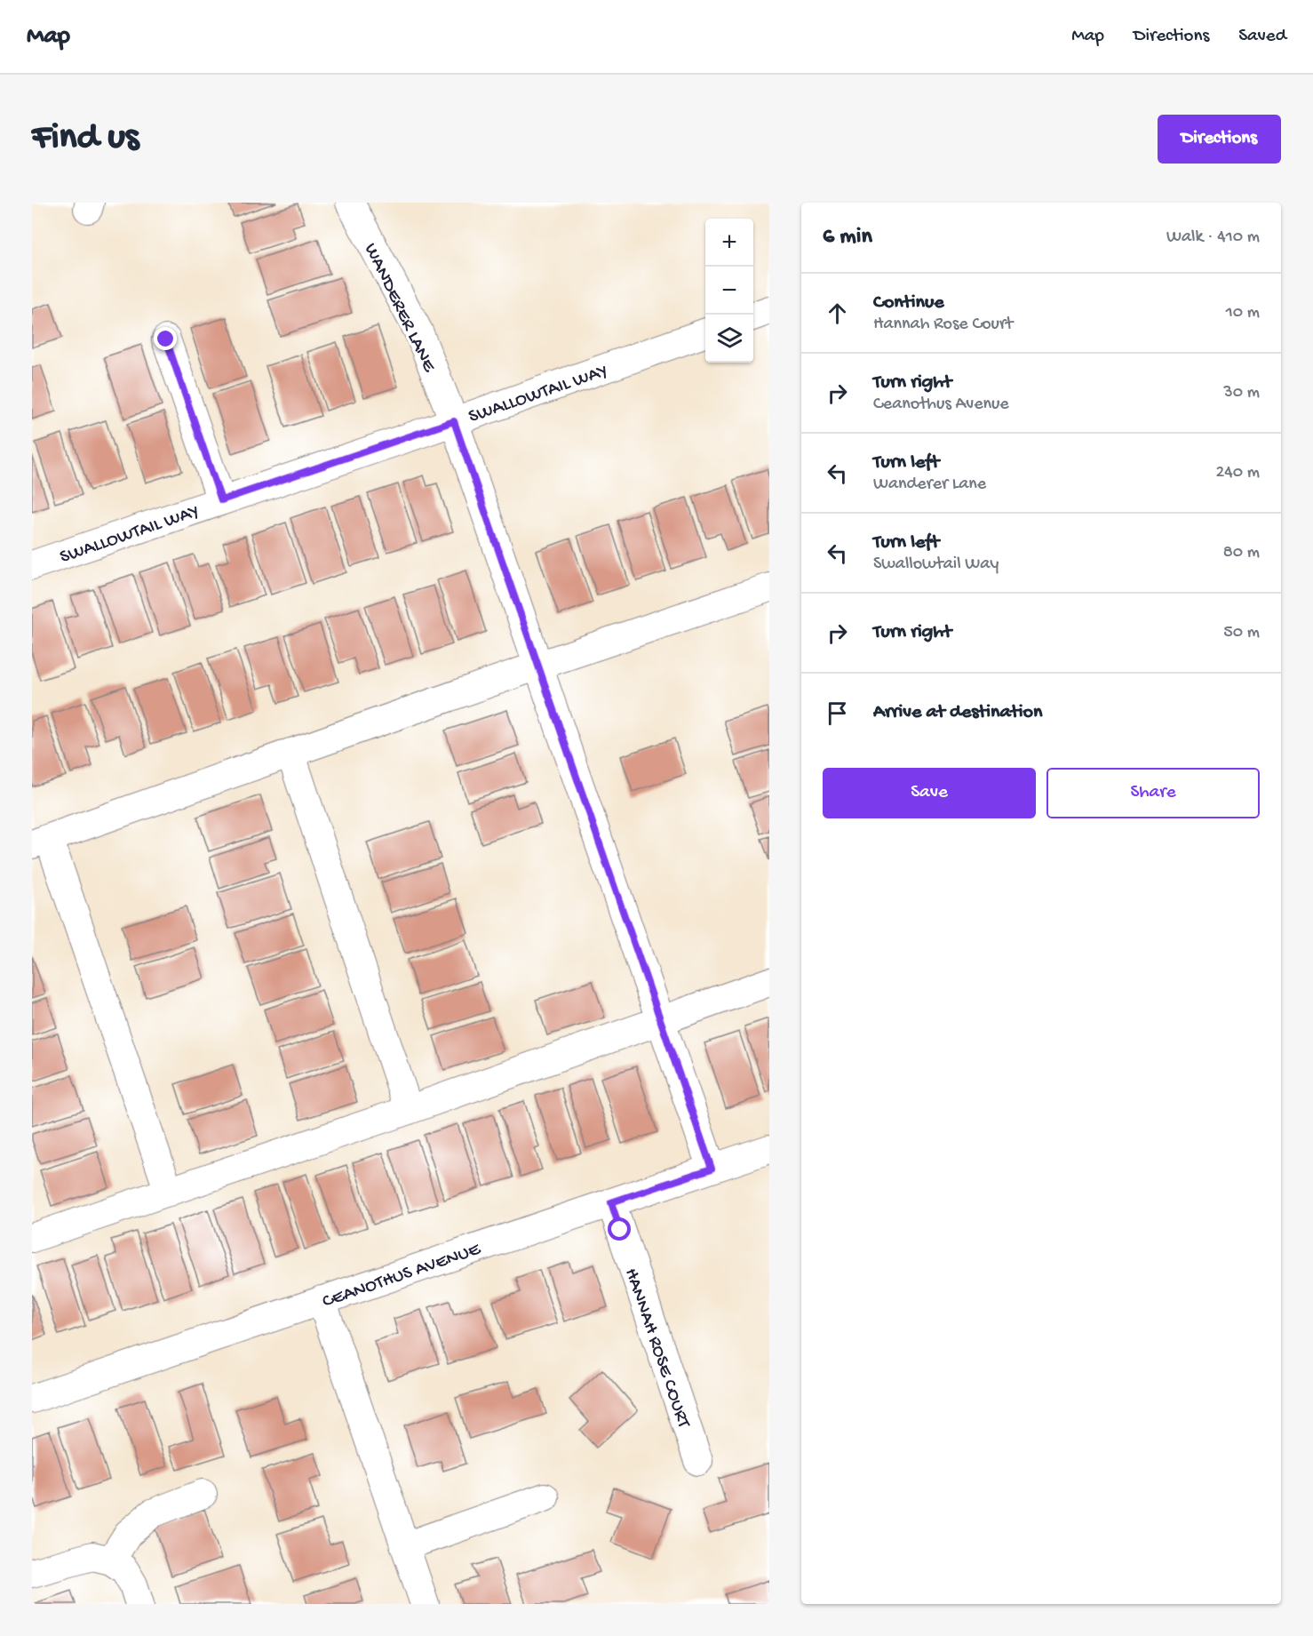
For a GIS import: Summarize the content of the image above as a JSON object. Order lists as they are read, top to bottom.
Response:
{
  "streets": {
    "street": [
      "WANDERER LANE",
      "SWALLOWTAIL WAY",
      "CEANOTHUS AVENUE",
      "HANNAH ROSE COURT"
    ]
  },
  "crossings": [
    ["WANDERER LANE", "SWALLOWTAIL WAY"],
    ["WANDERER LANE", "CEANOTHUS AVENUE"],
    ["CEANOTHUS AVENUE", "HANNAH ROSE COURT"]
  ],
  "page": {
    "header": "Map",
    "nav": ["Map", "Directions", "Saved"],
    "buttons": [
      "Directions",
      ["Save", "Share"]
    ],
    "title": "Find us",
    "heading": ["6 min", "Walk · 410 m"],
    "map_buttons": ["+", "−"],
    "list": [
      ["Continue", "Hannah Rose Court", "10 m"],
      ["Turn right", "Ceanothus Avenue", "30 m"],
      ["Turn left", "Wanderer Lane", "240 m"],
      ["Turn left", "Swallowtail Way", "80 m"],
      ["Turn right", "50 m"],
      "Arrive at destination"
    ]
  }
}
